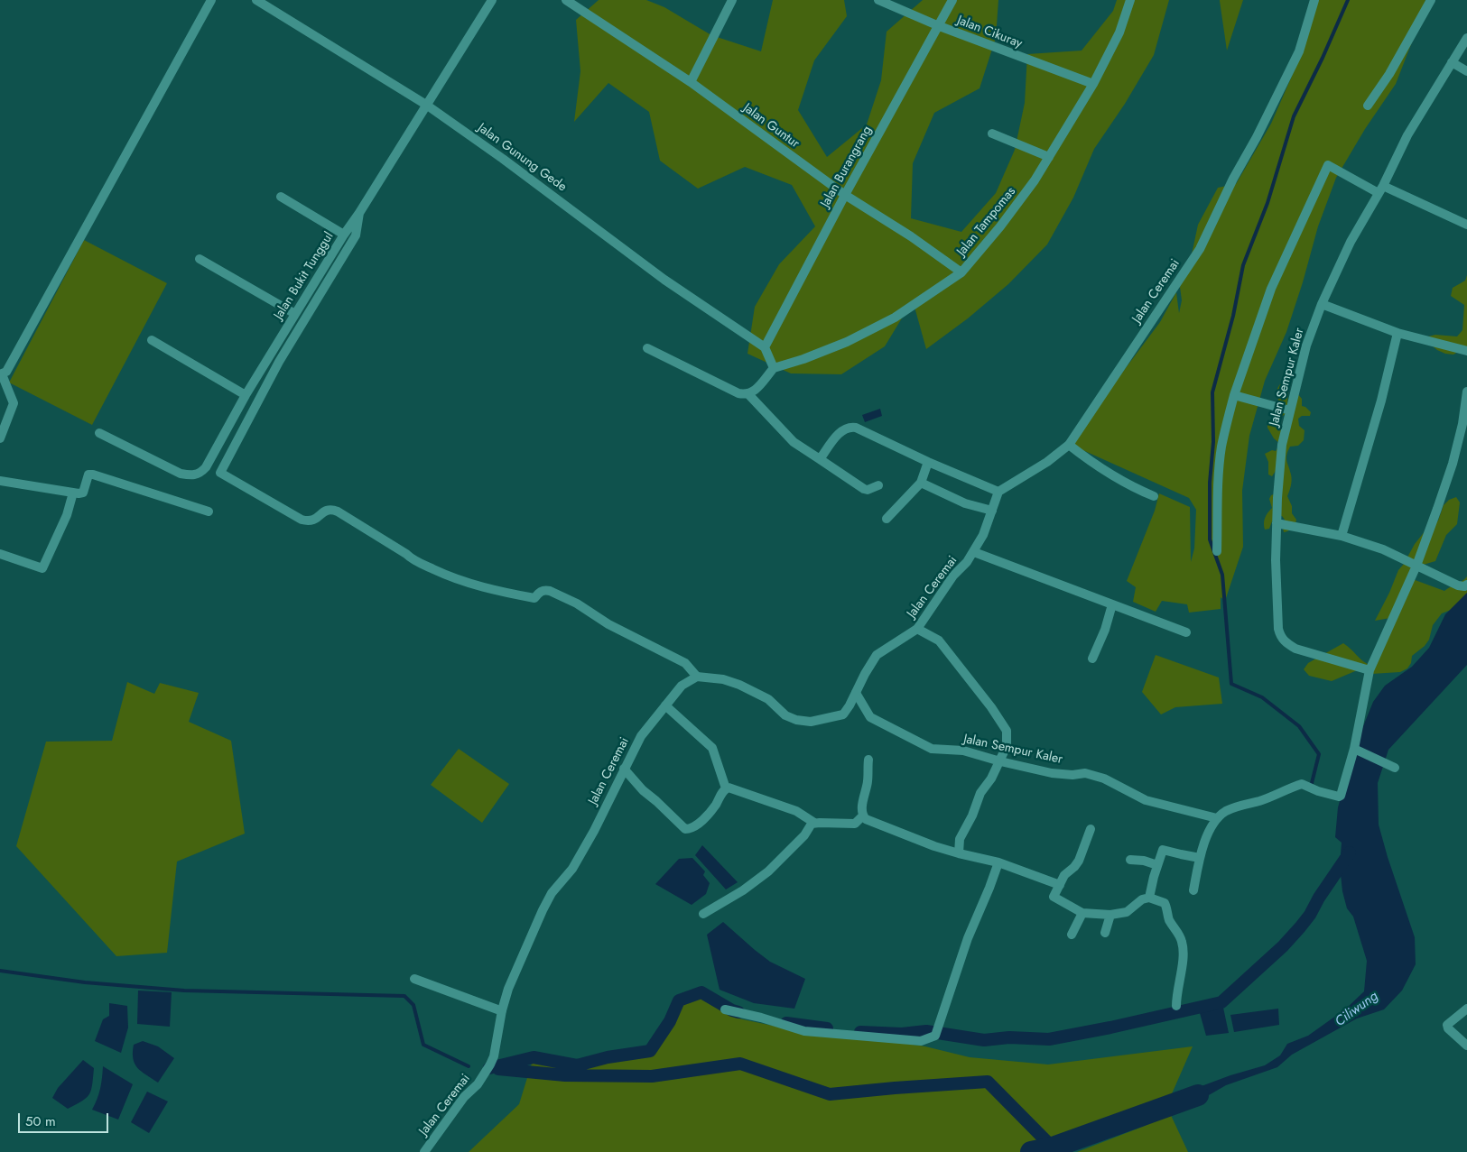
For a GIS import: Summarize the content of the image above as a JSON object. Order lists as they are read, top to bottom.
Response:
{
  "streets": {
    "street": [
      "Jalan Cikuray",
      "Jalan Guntur",
      "Jalan Gunung Gede",
      "Jalan Burangrang",
      "Jalan Tampomas",
      "Jalan Bukit Tunggul",
      "Jalan Ceremai",
      "Jalan Sempur Kaler"
    ]
  },
  "crossings": [
    ["Jalan Cikuray", "Jalan Burangrang"],
    ["Jalan Cikuray", "Jalan Tampomas"],
    ["Jalan Guntur", "Jalan Burangrang"],
    ["Jalan Guntur", "Jalan Tampomas"],
    ["Jalan Gunung Gede", "Jalan Burangrang"],
    ["Jalan Gunung Gede", "Jalan Bukit Tunggul"],
    ["Jalan Ceremai", "Jalan Sempur Kaler"]
  ],
  "water": ["Ciliwung"],
  "scale_bar": "50 m"
}
